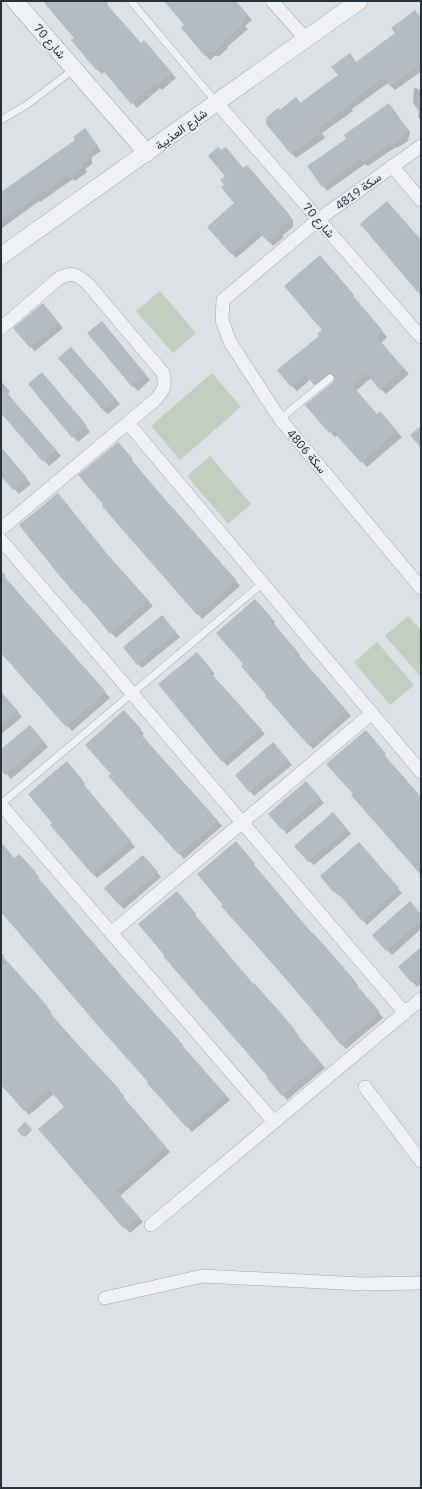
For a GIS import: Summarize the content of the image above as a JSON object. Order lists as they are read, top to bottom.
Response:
{
  "streets": {
    "street": [
      "شارع 70",
      "شارع العذيبة",
      "سكة 4819",
      "سكة 4806"
    ]
  },
  "crossings": [
    ["شارع 70", "شارع العذيبة"],
    ["شارع 70", "سكة 4819"],
    ["سكة 4819", "سكة 4806"]
  ]
}
